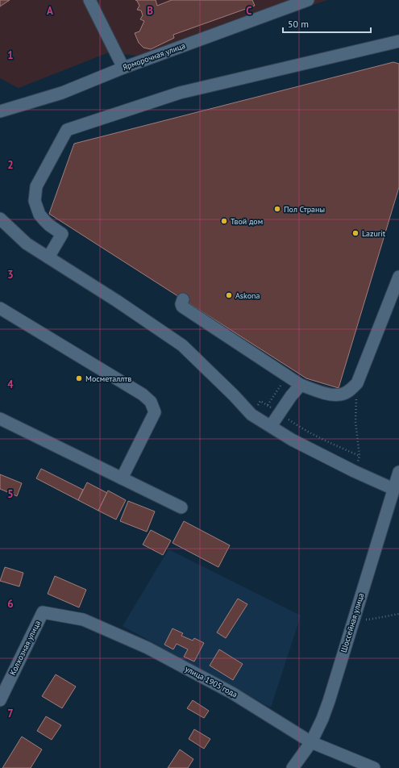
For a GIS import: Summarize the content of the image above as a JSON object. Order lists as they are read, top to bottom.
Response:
{
  "streets": {
    "street": [
      "Ярморочная улица",
      "Шоссейная улица",
      "Колхозная улица",
      "улица 1905 года"
    ]
  },
  "crossings": [
    ["Шоссейная улица", "улица 1905 года"],
    ["Колхозная улица", "улица 1905 года"]
  ],
  "places": [
    "Пол Страны",
    "Твой дом",
    "Lazurit",
    "Askona",
    "Мосметаллтв"
  ],
  "scale_bar": "50 m",
  "grid": {
    "columns": ["A", "B", "C"],
    "rows": [
      "1",
      "2",
      "3",
      "4",
      "5",
      "6",
      "7"
    ]
  }
}
